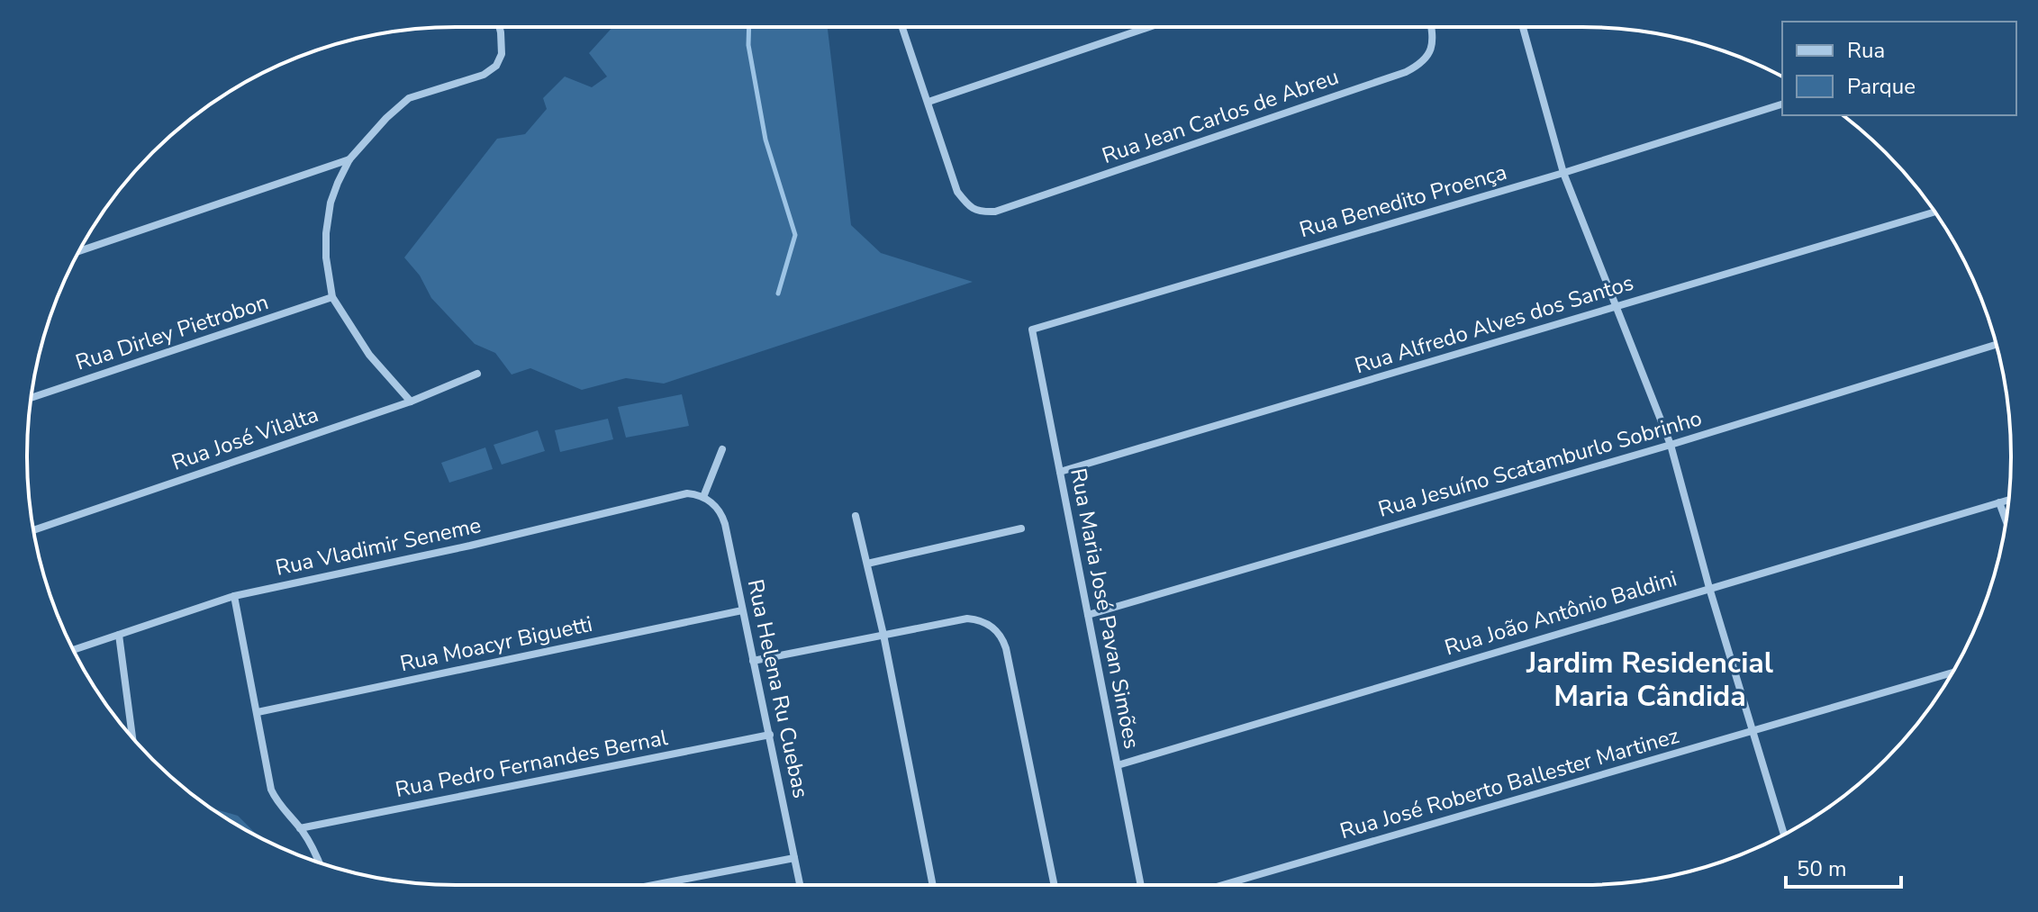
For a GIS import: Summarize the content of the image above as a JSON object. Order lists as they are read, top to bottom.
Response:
{
  "streets": {
    "street": [
      "Rua Jean Carlos de Abreu",
      "Rua Benedito Proença",
      "Rua Alfredo Alves dos Santos",
      "Rua Dirley Pietrobon",
      "Rua José Vilalta",
      "Rua Jesuíno Scatamburlo Sobrinho",
      "Rua Vladimir Seneme",
      "Rua Maria José Pavan Simões",
      "Rua João Antônio Baldini",
      "Rua Moacyr Biguetti",
      "Rua Helena Ru Cuebas",
      "Rua Pedro Fernandes Bernal",
      "Rua José Roberto Ballester Martinez"
    ]
  },
  "crossings": [
    ["Rua Benedito Proença", "Rua Maria José Pavan Simões"],
    ["Rua Alfredo Alves dos Santos", "Rua Maria José Pavan Simões"],
    ["Rua Jesuíno Scatamburlo Sobrinho", "Rua Maria José Pavan Simões"],
    ["Rua Vladimir Seneme", "Rua Helena Ru Cuebas"],
    ["Rua Maria José Pavan Simões", "Rua João Antônio Baldini"],
    ["Rua Moacyr Biguetti", "Rua Helena Ru Cuebas"],
    ["Rua Helena Ru Cuebas", "Rua Pedro Fernandes Bernal"]
  ],
  "districts": ["Jardim Residencial Maria Cândida"],
  "legend": ["Rua", "Parque"],
  "scale_bar": "50 m"
}
